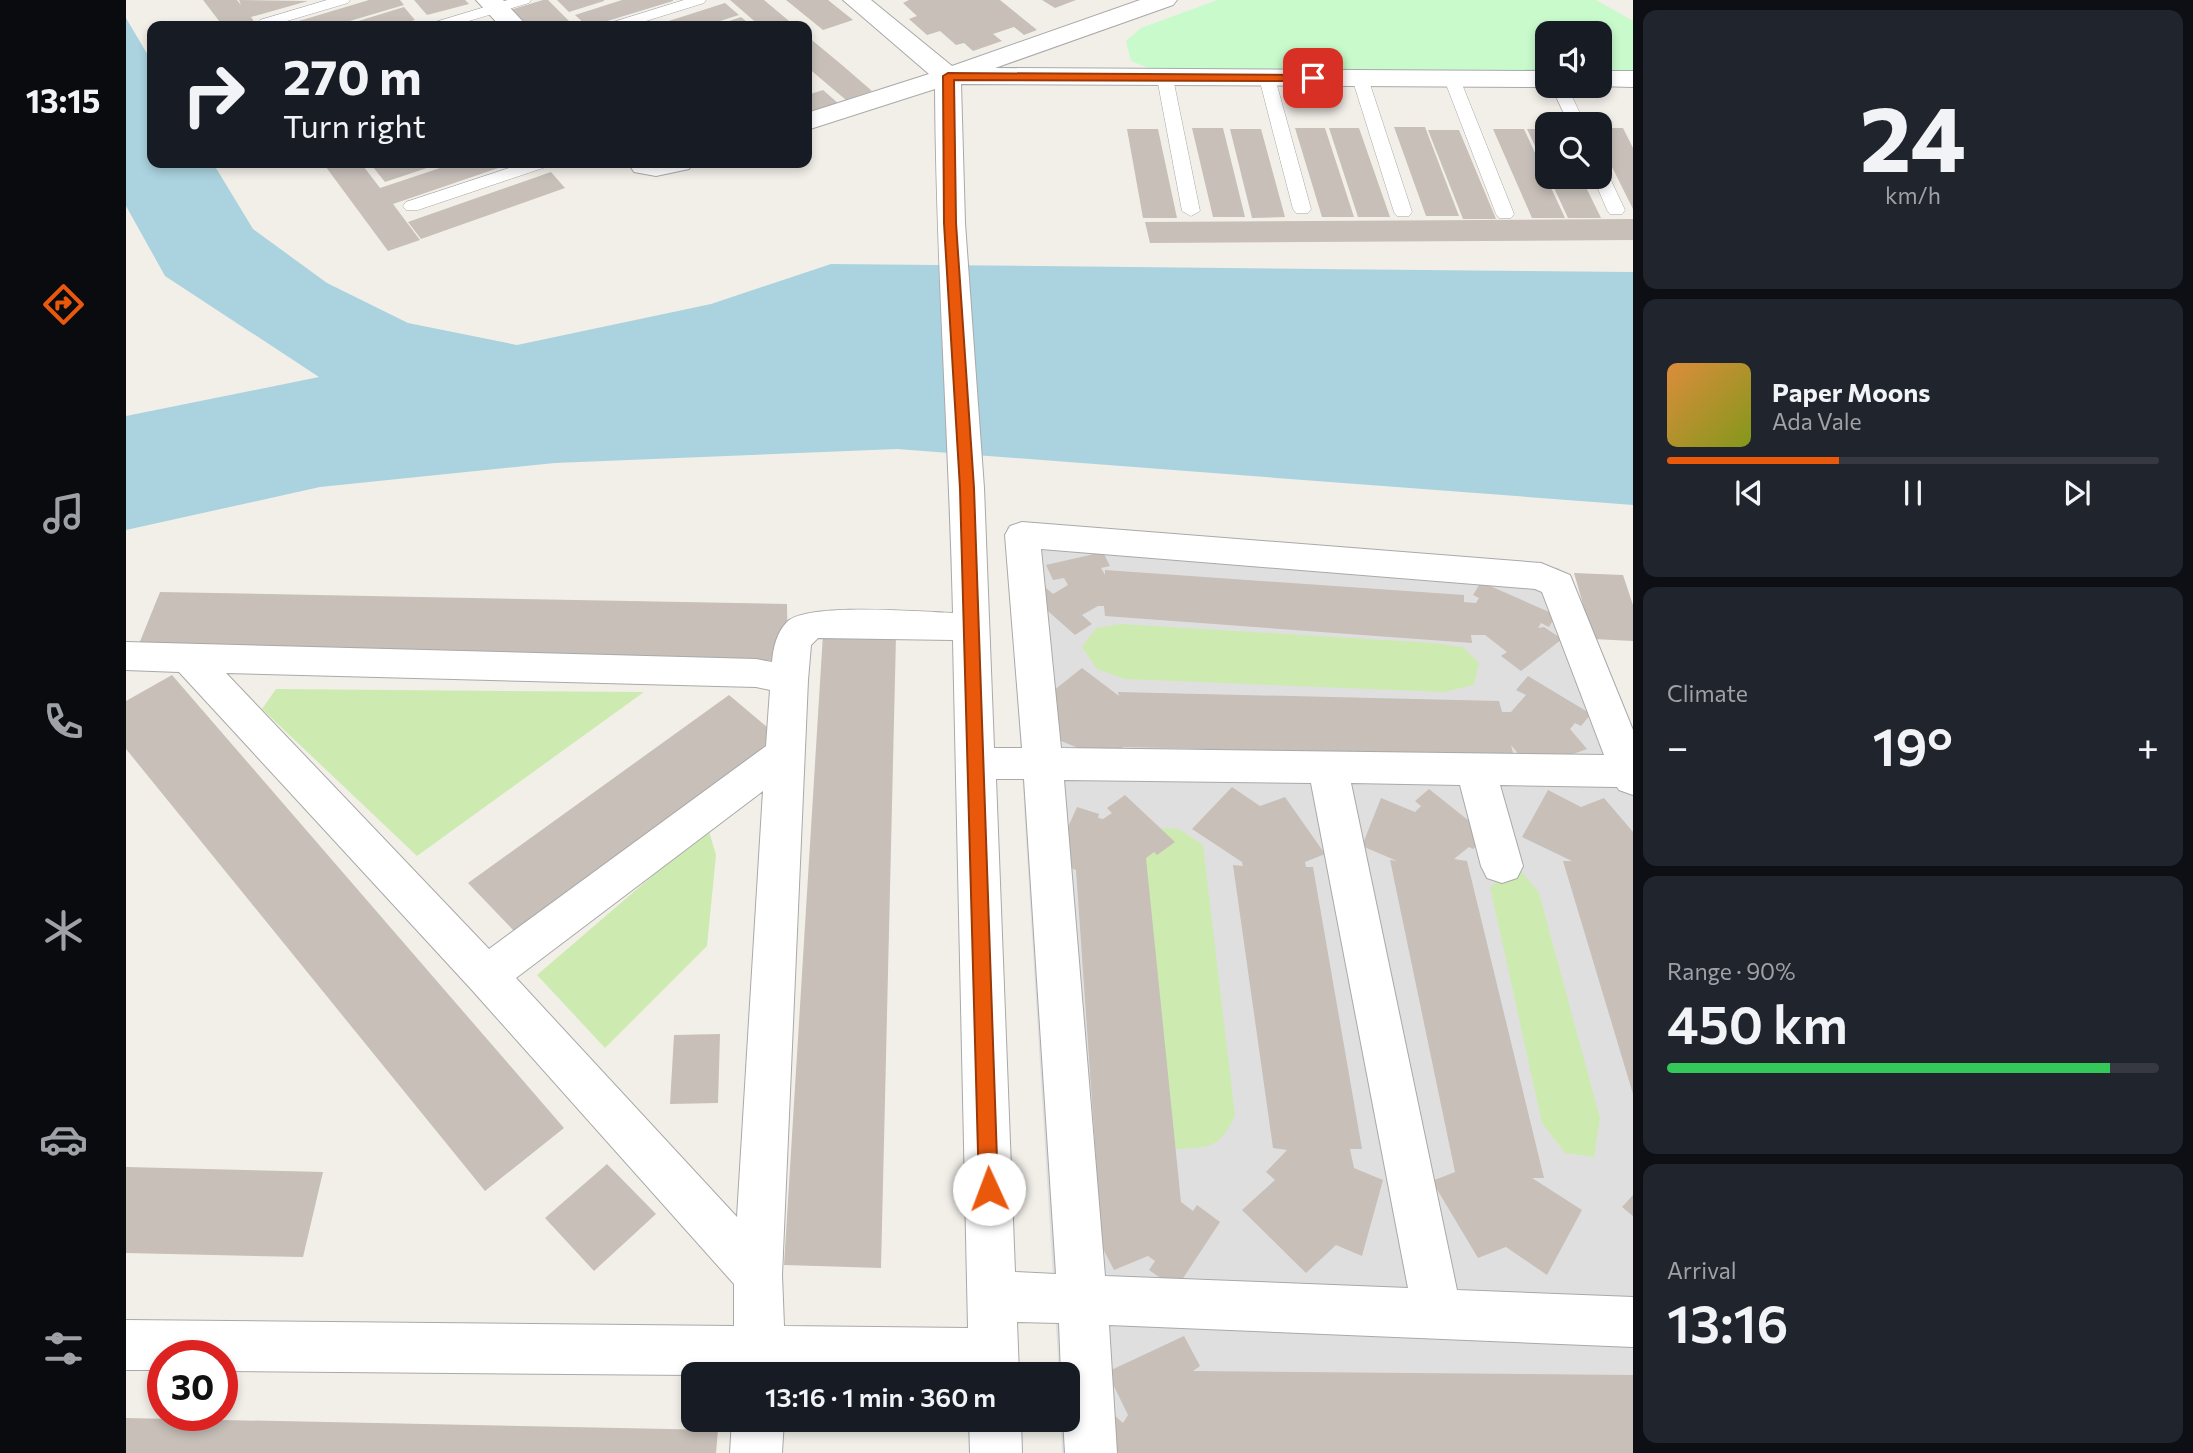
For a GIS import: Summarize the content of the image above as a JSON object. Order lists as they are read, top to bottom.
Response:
{
  "page": {
    "tabs": "13:15",
    "tile": [
      ["24", "km/h"],
      "Climate",
      ["Range · 90%", "450 km"],
      ["Arrival", "13:16"]
    ],
    "turn": ["270 m", "Turn right"],
    "song": ["Paper Moons", "Ada Vale"],
    "heat": ["−", "19°", "+"],
    "limit": "30",
    "trip": "13:16 · 1 min · 360 m"
  }
}
